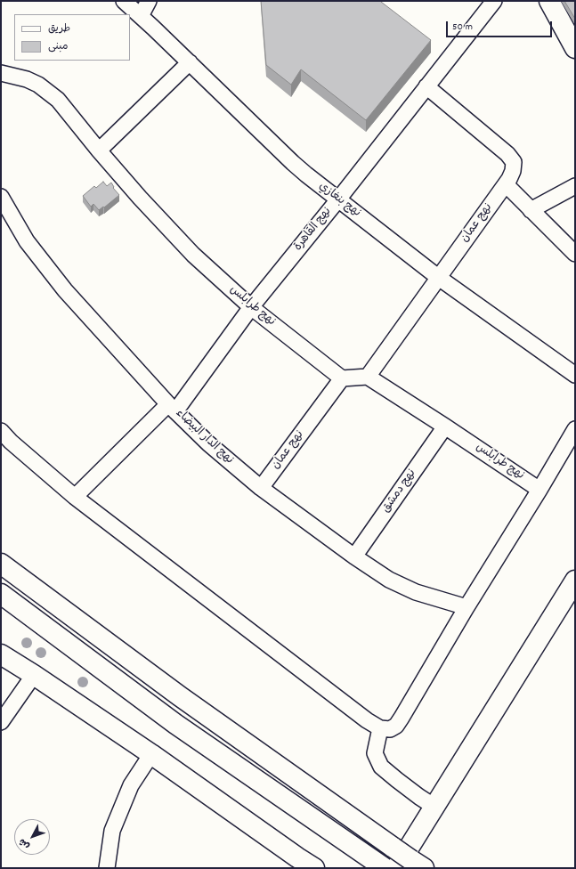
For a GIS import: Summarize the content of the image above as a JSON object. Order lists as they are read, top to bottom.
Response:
{
  "streets": {
    "street": [
      "نهج بنغازي",
      "نهج عمان",
      "نهج القاهرة",
      "نهج طرابلس",
      "نهج الدار البيضاء",
      "نهج دمشق"
    ]
  },
  "crossings": [
    ["نهج بنغازي", "نهج عمان"],
    ["نهج بنغازي", "نهج القاهرة"],
    ["نهج عمان", "نهج القاهرة"],
    ["نهج عمان", "نهج طرابلس"],
    ["نهج عمان", "نهج الدار البيضاء"],
    ["نهج القاهرة", "نهج طرابلس"],
    ["نهج القاهرة", "نهج الدار البيضاء"],
    ["نهج طرابلس", "نهج دمشق"],
    ["نهج الدار البيضاء", "نهج دمشق"]
  ],
  "legend": ["طريق", "مبنى"],
  "scale_bar": "50 m",
  "north": "bottom left"
}
